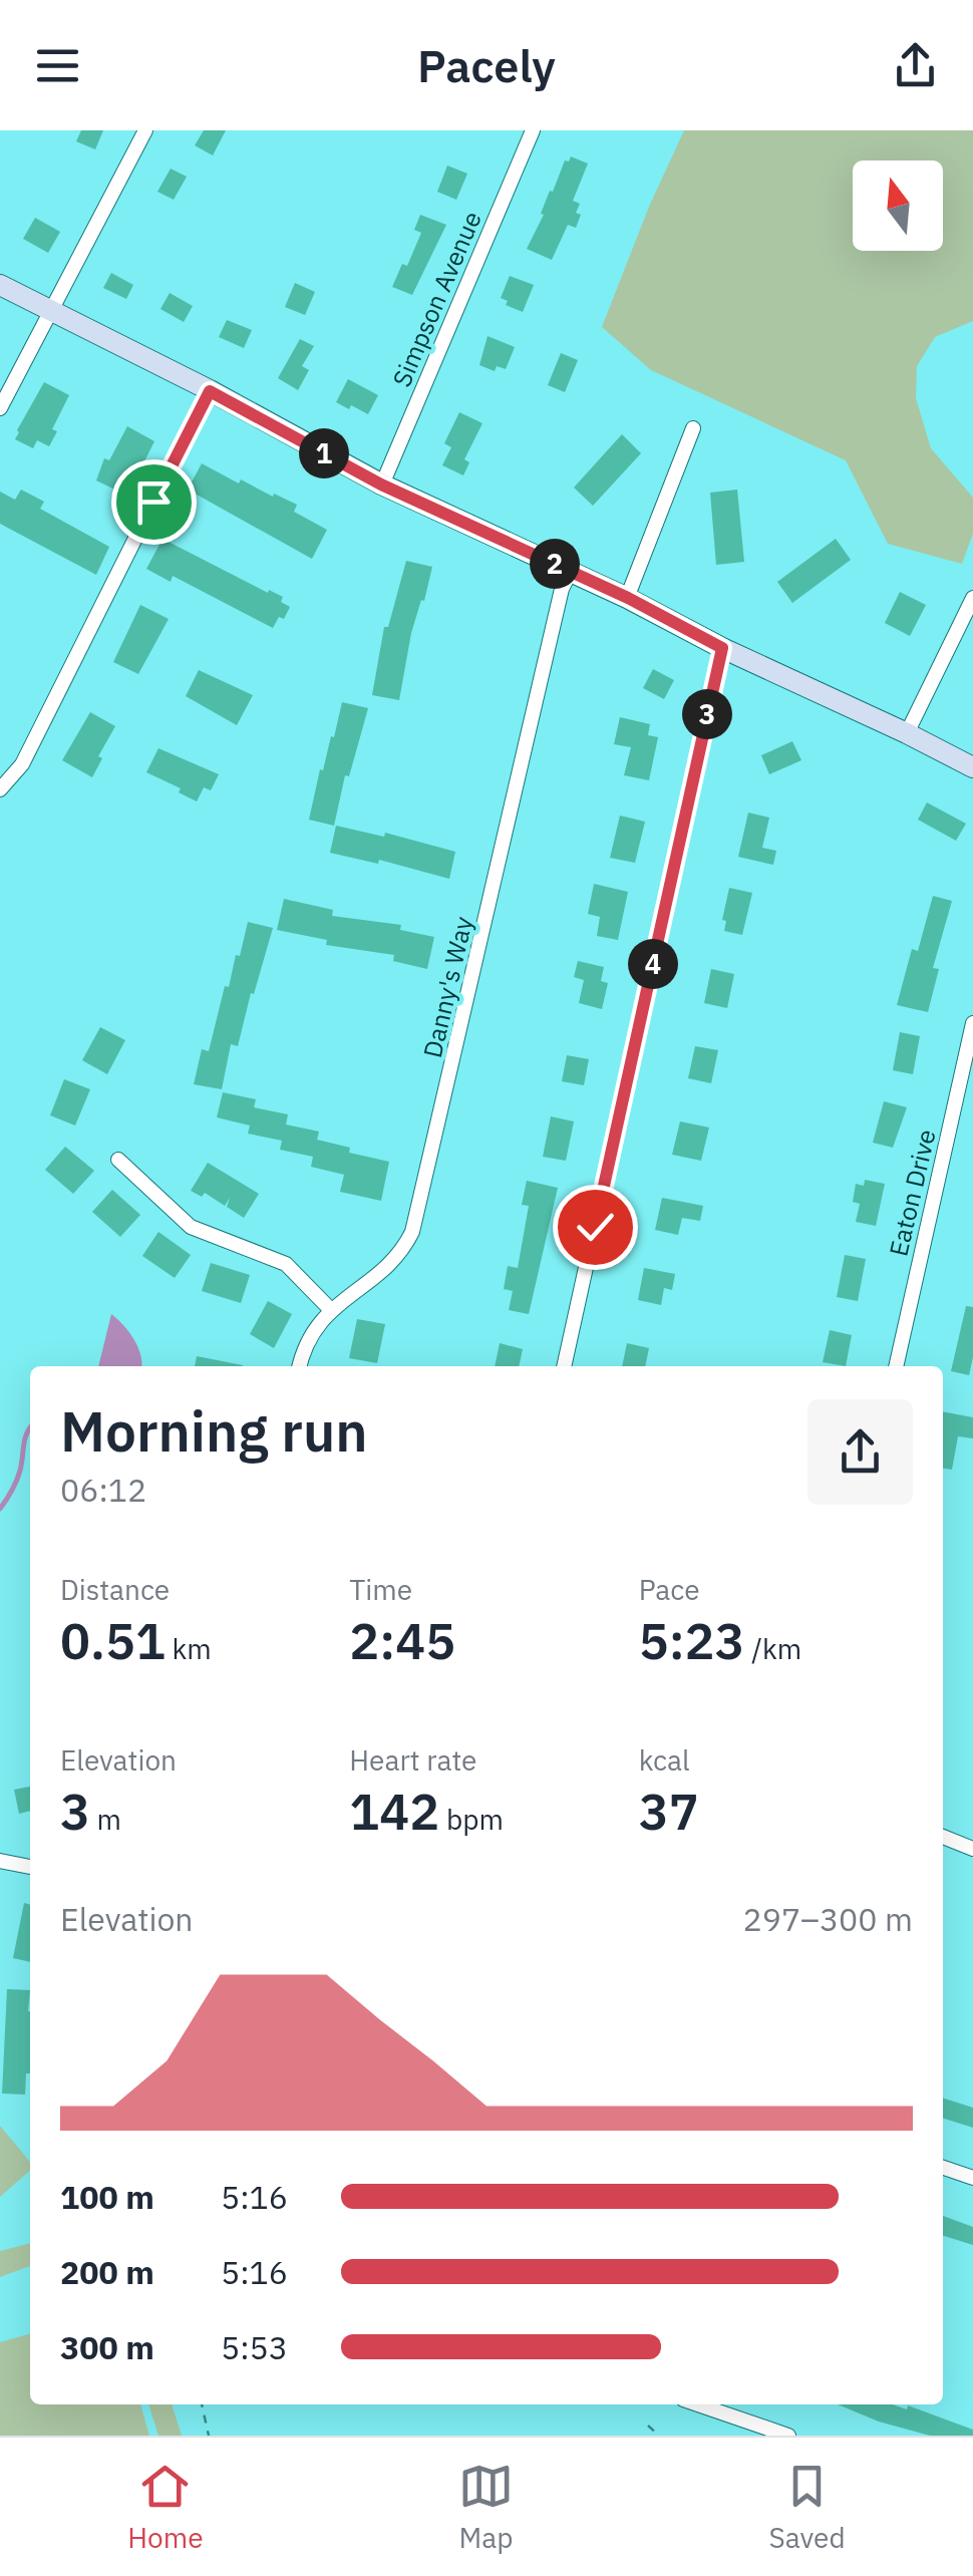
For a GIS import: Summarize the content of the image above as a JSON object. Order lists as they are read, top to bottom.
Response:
{
  "streets": {
    "street": ["Simpson Avenue", "Danny's Way", "Eaton Drive"]
  },
  "north": "top",
  "page": {
    "header": "Pacely",
    "pins": [
      "1",
      "2",
      "3",
      "4"
    ],
    "heading": ["Morning run", "06:12"],
    "stats": [
      ["Distance", "0.51 km"],
      ["Time", "2:45"],
      ["Pace", "5:23 /km"],
      ["Elevation", "3 m"],
      ["Heart rate", "142 bpm"],
      ["kcal", "37"]
    ],
    "chart": ["Elevation", "297–300 m"],
    "list": [
      {
        "name": "100 m",
        "note": "5:16"
      },
      {
        "name": "200 m",
        "note": "5:16"
      },
      {
        "name": "300 m",
        "note": "5:53"
      }
    ],
    "tabs": ["Home", "Map", "Saved"]
  }
}
